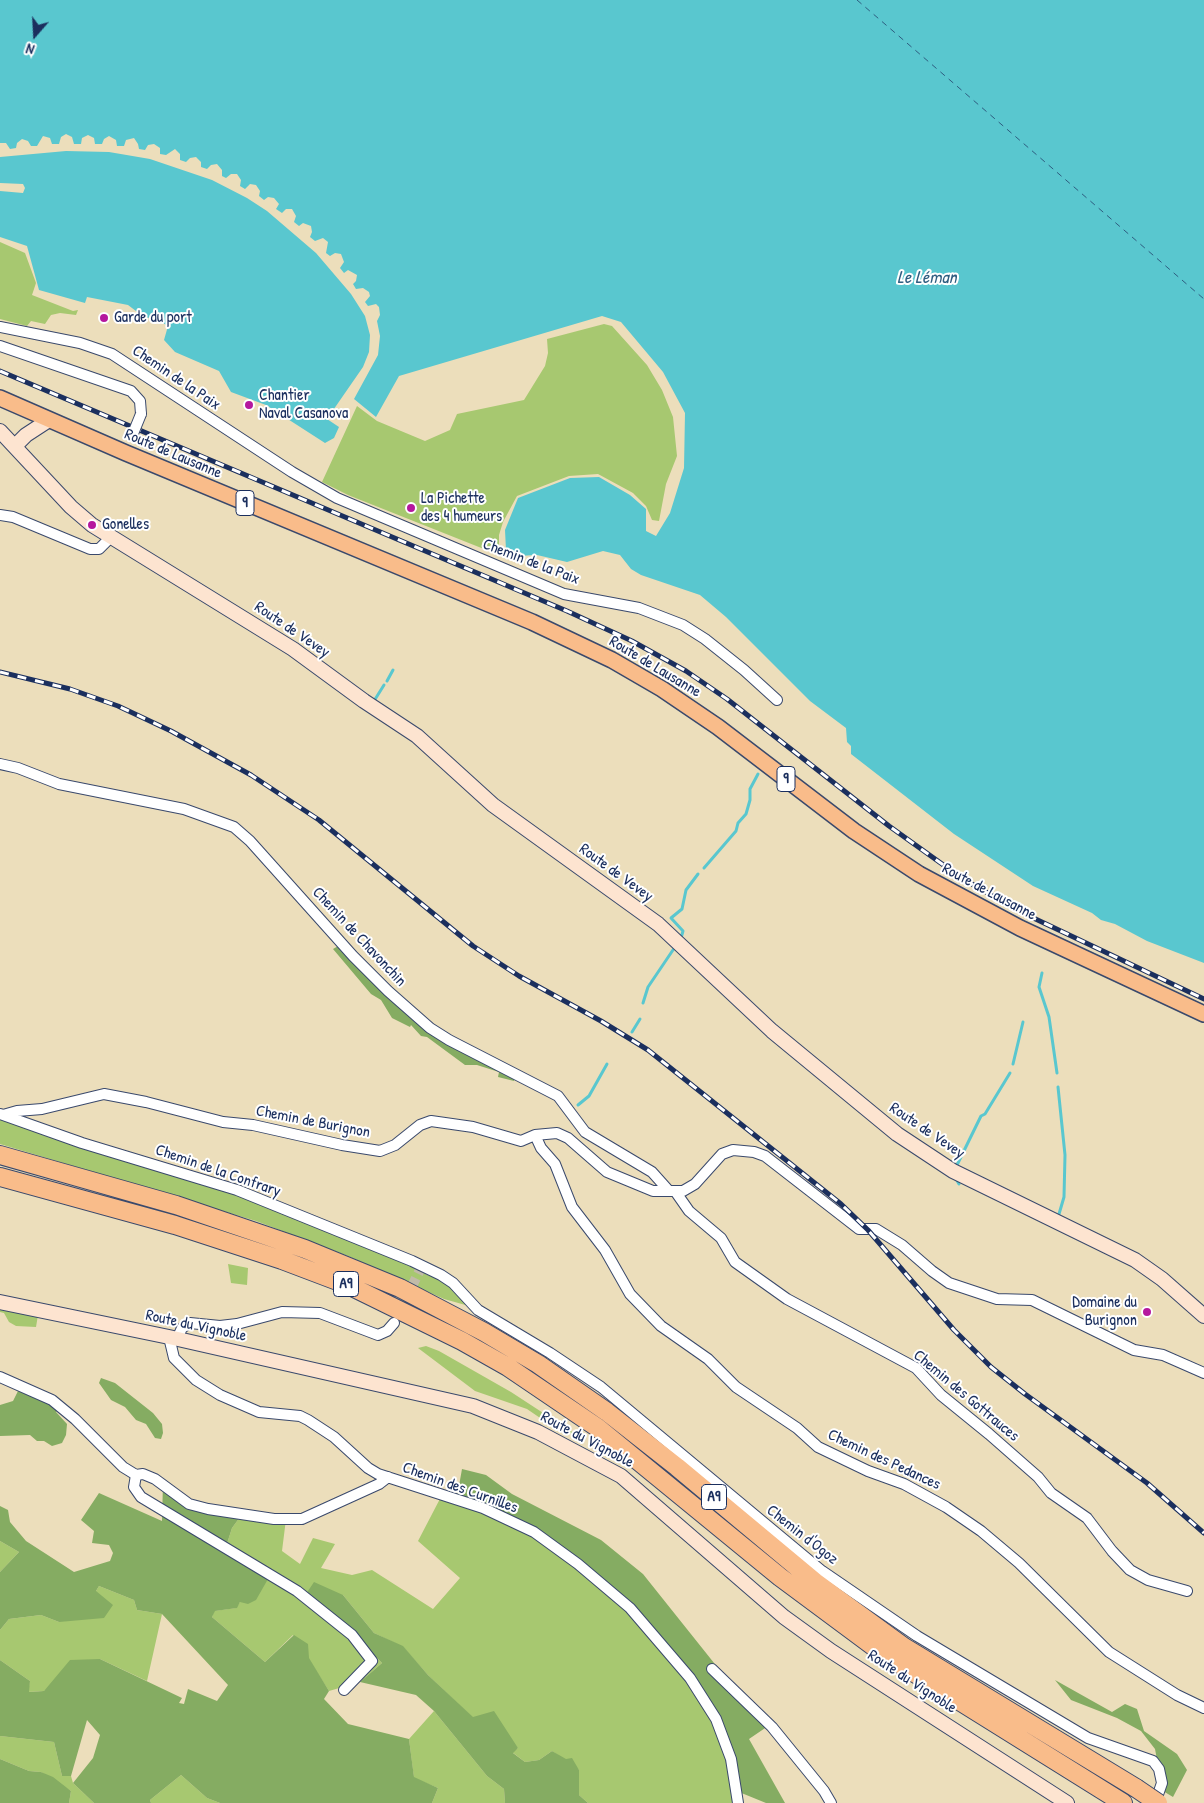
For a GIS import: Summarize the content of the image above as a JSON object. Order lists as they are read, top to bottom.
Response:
{
  "streets": {
    "highway": ["A9"],
    "main road": [
      "Route de Lausanne",
      "9",
      "Route de Vevey",
      "Route du Vignoble"
    ],
    "street": [
      "Chemin de la Paix",
      "Chemin de Chavonchin",
      "Chemin de Burignon",
      "Chemin de la Confrary",
      "Chemin des Gottrauces",
      "Chemin des Pedances",
      "Chemin des Curnilles",
      "Chemin d'Ogoz"
    ]
  },
  "crossings": [
    ["Route de Lausanne", "9"],
    ["Chemin de Chavonchin", "Chemin de Burignon"],
    ["Chemin de Chavonchin", "Chemin des Gottrauces"],
    ["Chemin de Burignon", "Chemin de la Confrary"],
    ["Chemin de Burignon", "Chemin des Gottrauces"],
    ["Chemin de Burignon", "Chemin des Pedances"],
    ["Chemin de la Confrary", "Chemin d'Ogoz"],
    ["A9", "Chemin d'Ogoz"],
    ["Route du Vignoble", "Chemin des Curnilles"]
  ],
  "water": ["Le Léman"],
  "places": [
    "Garde du port",
    "Chantier Naval Casanova",
    "La Pichette des 4 humeurs",
    "Gonelles",
    "Domaine du Burignon"
  ],
  "north": "bottom"
}
